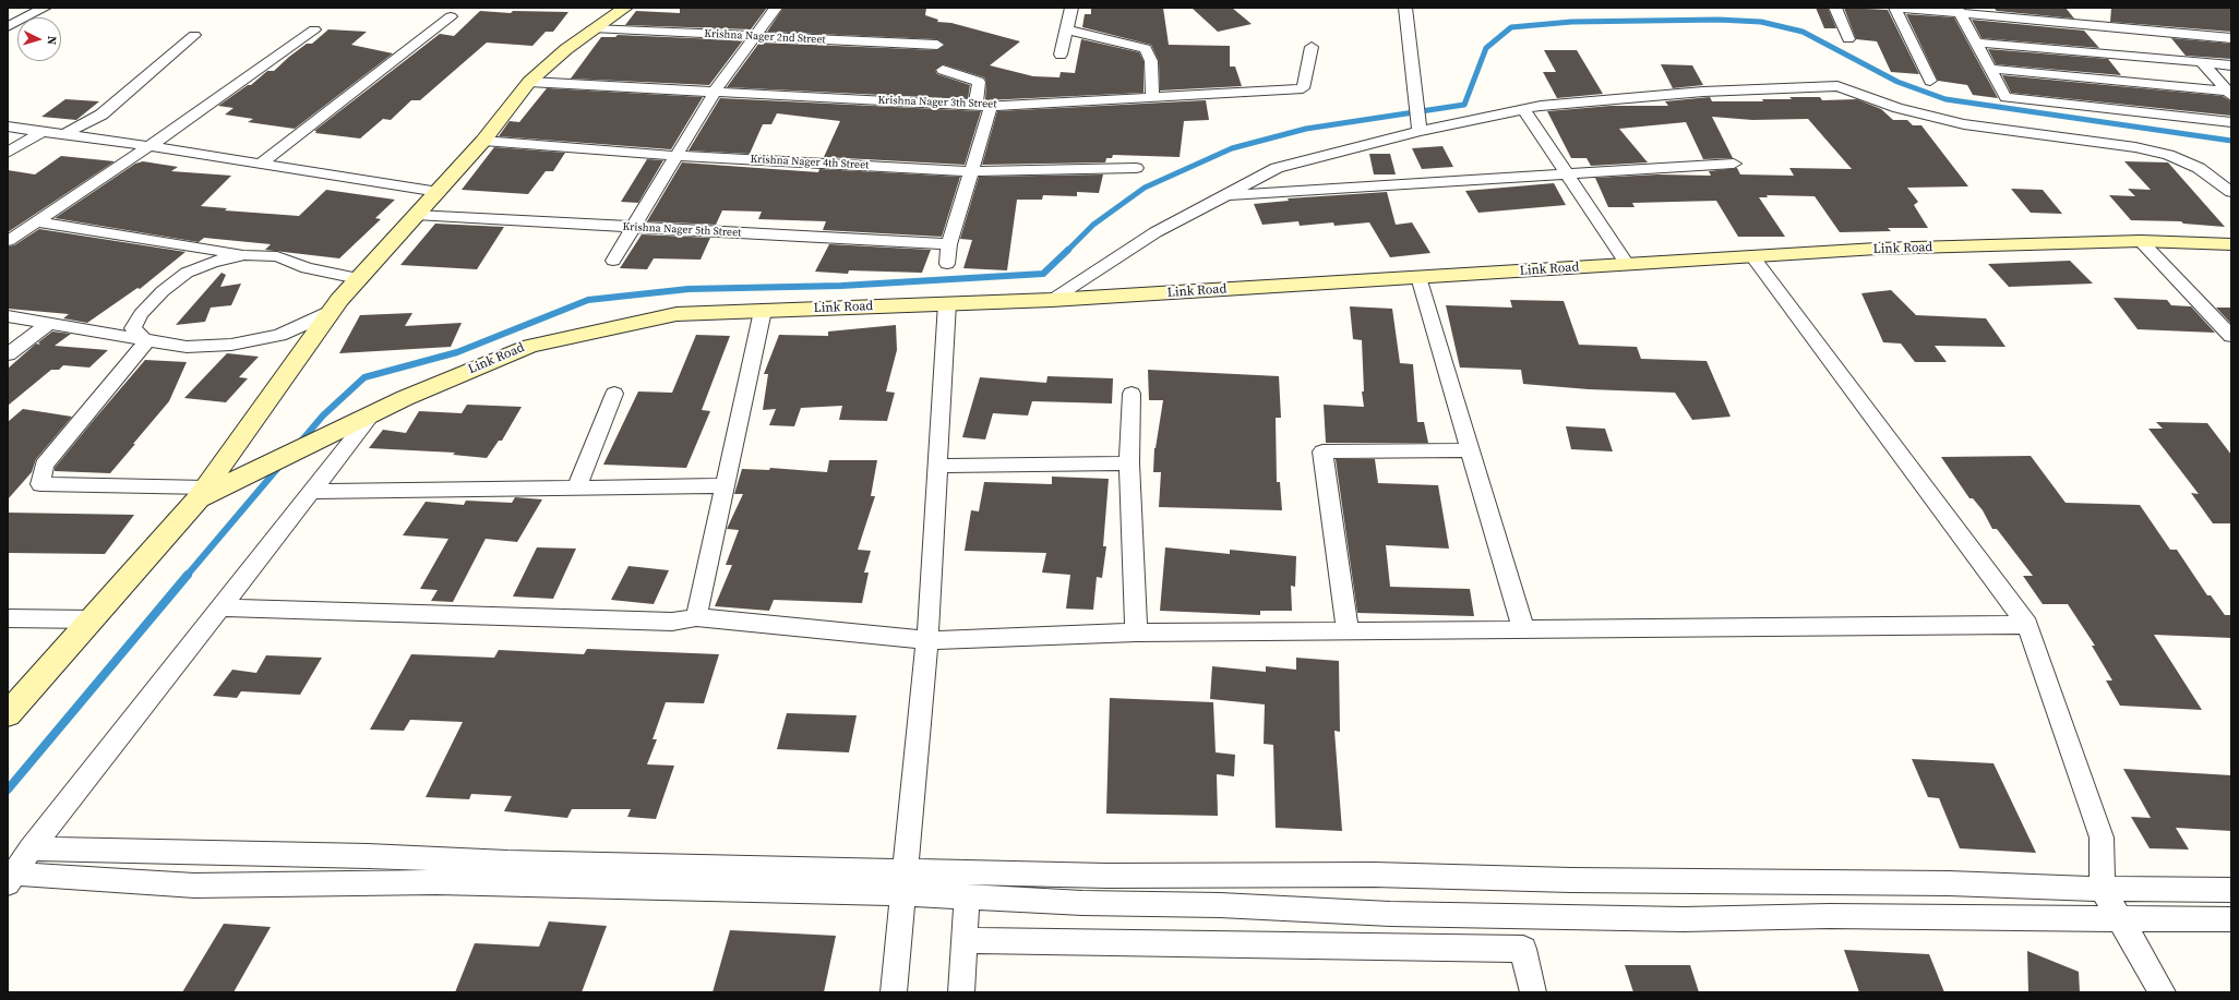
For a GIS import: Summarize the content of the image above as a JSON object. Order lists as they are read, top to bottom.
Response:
{
  "streets": {
    "street": [
      "Krishna Nager 2nd Street",
      "Krishna Nager 3th Street",
      "Krishna Nager 4th Street",
      "Krishna Nager 5th Street",
      "Link Road"
    ]
  },
  "north": "right"
}
